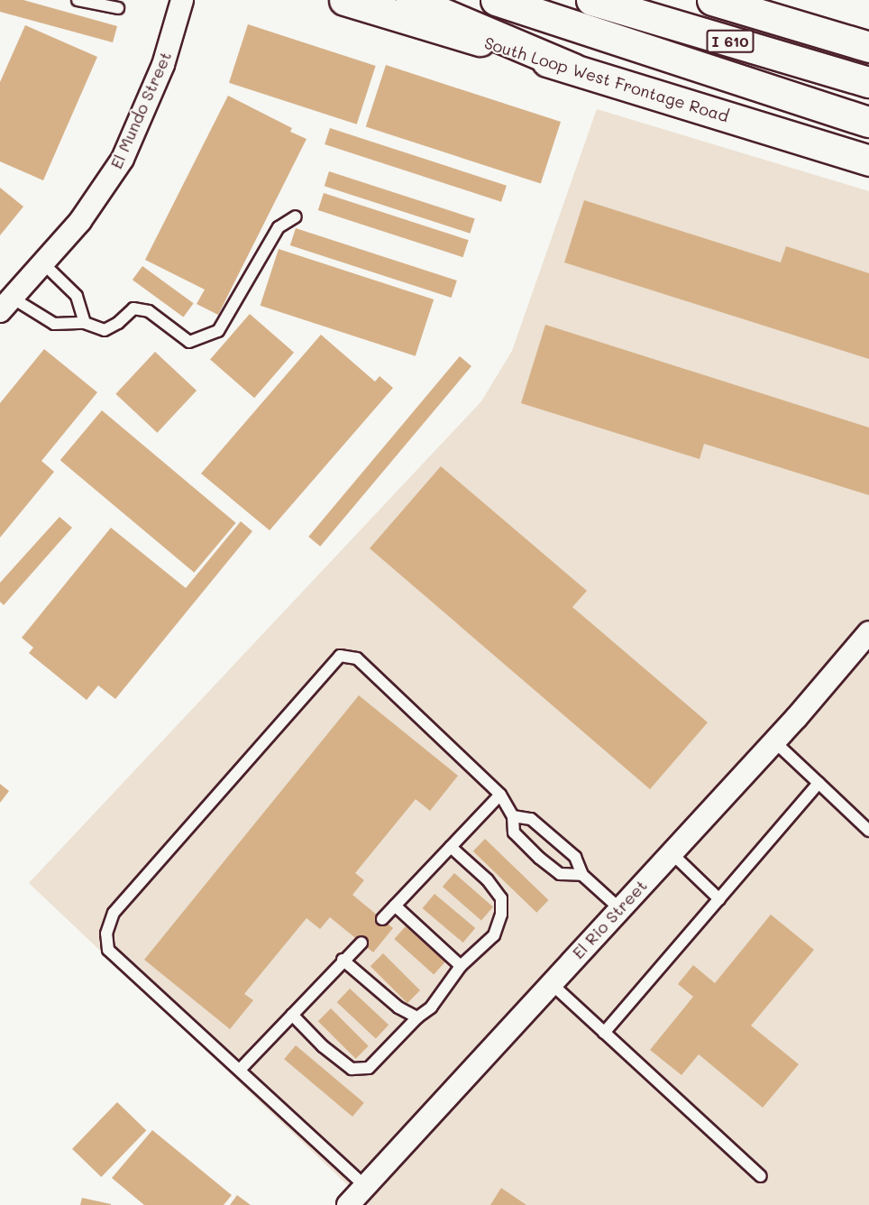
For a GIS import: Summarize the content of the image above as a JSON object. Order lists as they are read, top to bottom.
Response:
{
  "streets": {
    "main road": ["I 610", "South Loop West Frontage Road"],
    "street": ["El Mundo Street", "El Rio Street"]
  }
}
